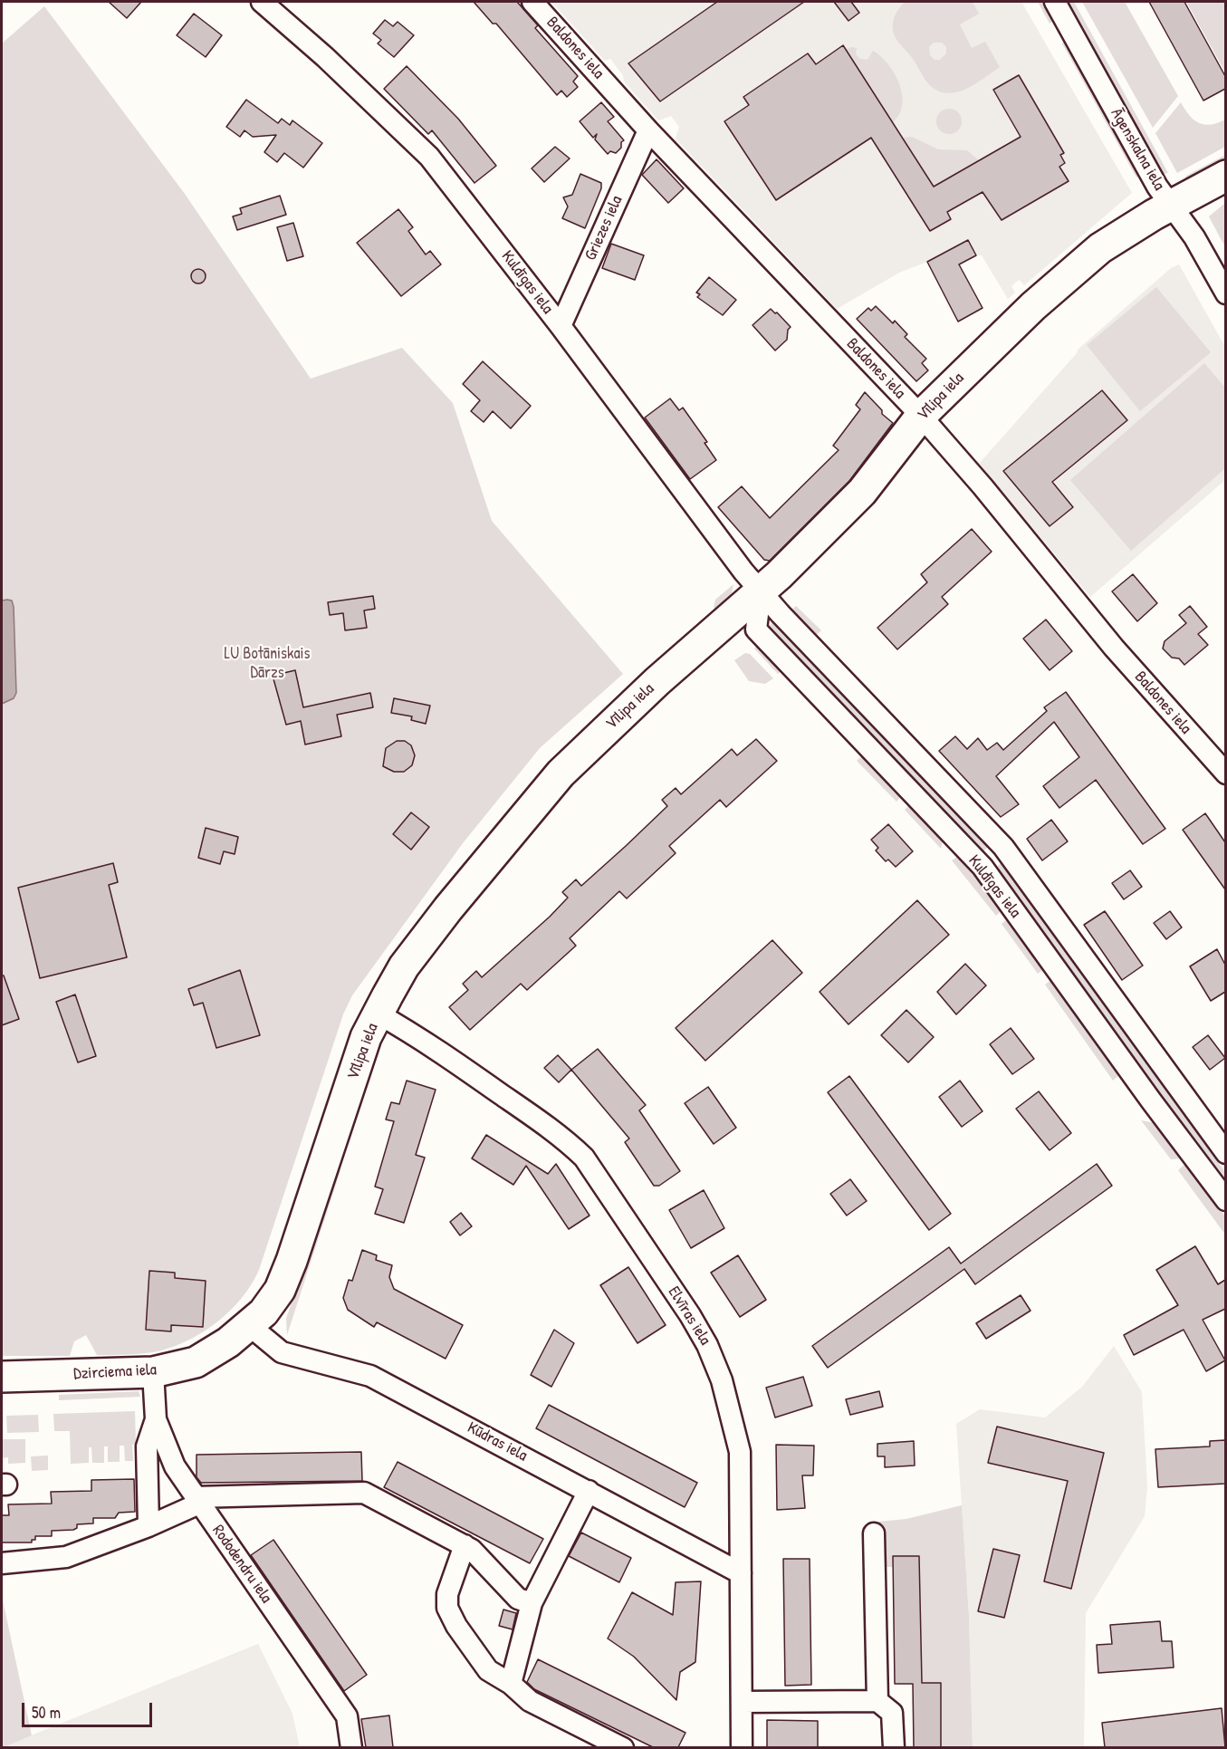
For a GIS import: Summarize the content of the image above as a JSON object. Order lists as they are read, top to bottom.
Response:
{
  "streets": {
    "street": [
      "Baldones iela",
      "Āgenskalna iela",
      "Griezes iela",
      "Kuldīgas iela",
      "Vīlipa iela",
      "Elvīras iela",
      "Dzirciema iela",
      "Kūdras iela",
      "Rododendru iela"
    ]
  },
  "crossings": [
    ["Baldones iela", "Griezes iela"],
    ["Baldones iela", "Vīlipa iela"],
    ["Āgenskalna iela", "Vīlipa iela"],
    ["Griezes iela", "Kuldīgas iela"],
    ["Kuldīgas iela", "Vīlipa iela"],
    ["Vīlipa iela", "Elvīras iela"],
    ["Vīlipa iela", "Dzirciema iela"],
    ["Vīlipa iela", "Kūdras iela"],
    ["Elvīras iela", "Kūdras iela"],
    ["Dzirciema iela", "Kūdras iela"],
    ["Dzirciema iela", "Rododendru iela"]
  ],
  "parks": ["LU Botāniskais Dārzs"],
  "scale_bar": "50 m"
}
